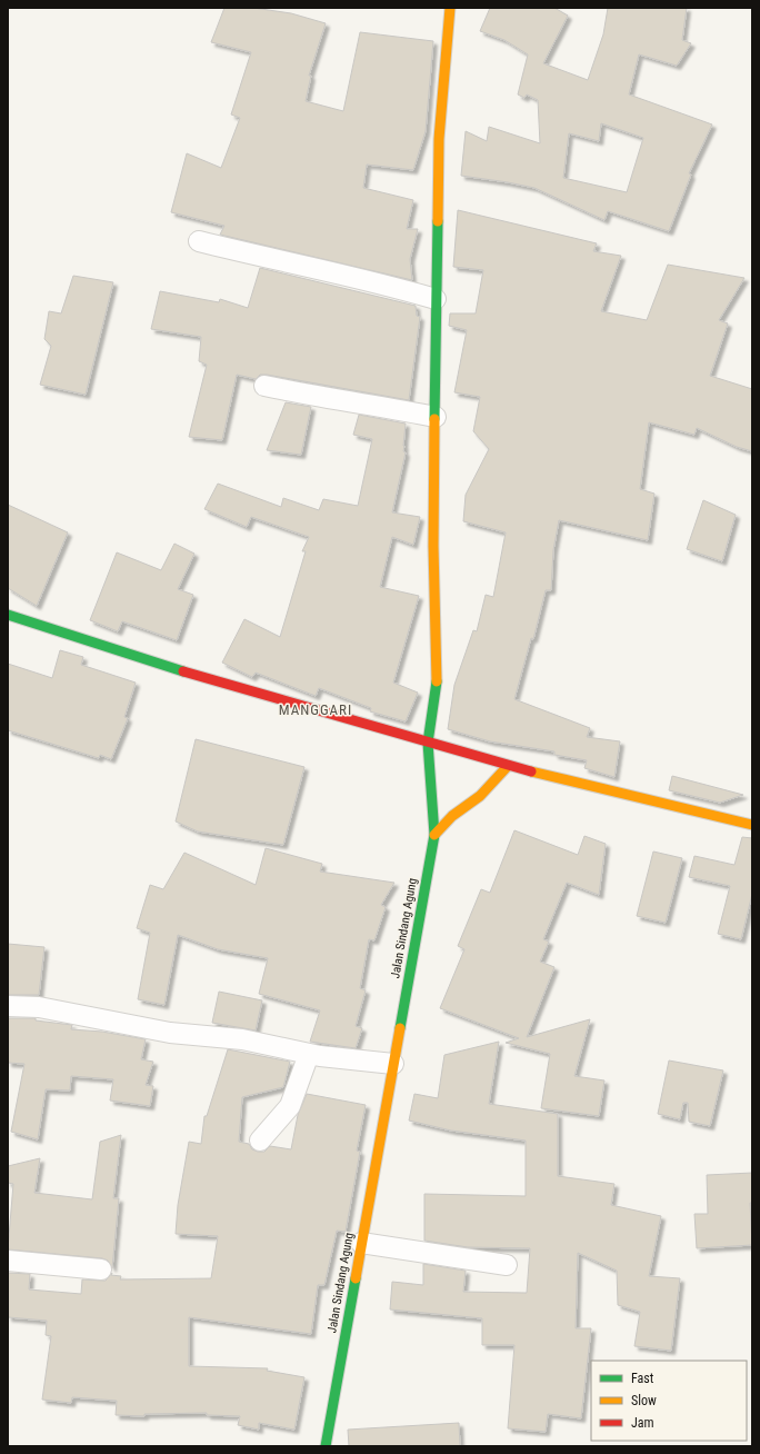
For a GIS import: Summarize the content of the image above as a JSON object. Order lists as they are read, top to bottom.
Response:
{
  "streets": {
    "main road": ["Jalan Sindang Agung"]
  },
  "districts": ["MANGGARI"],
  "legend": ["Fast", "Slow", "Jam"]
}
